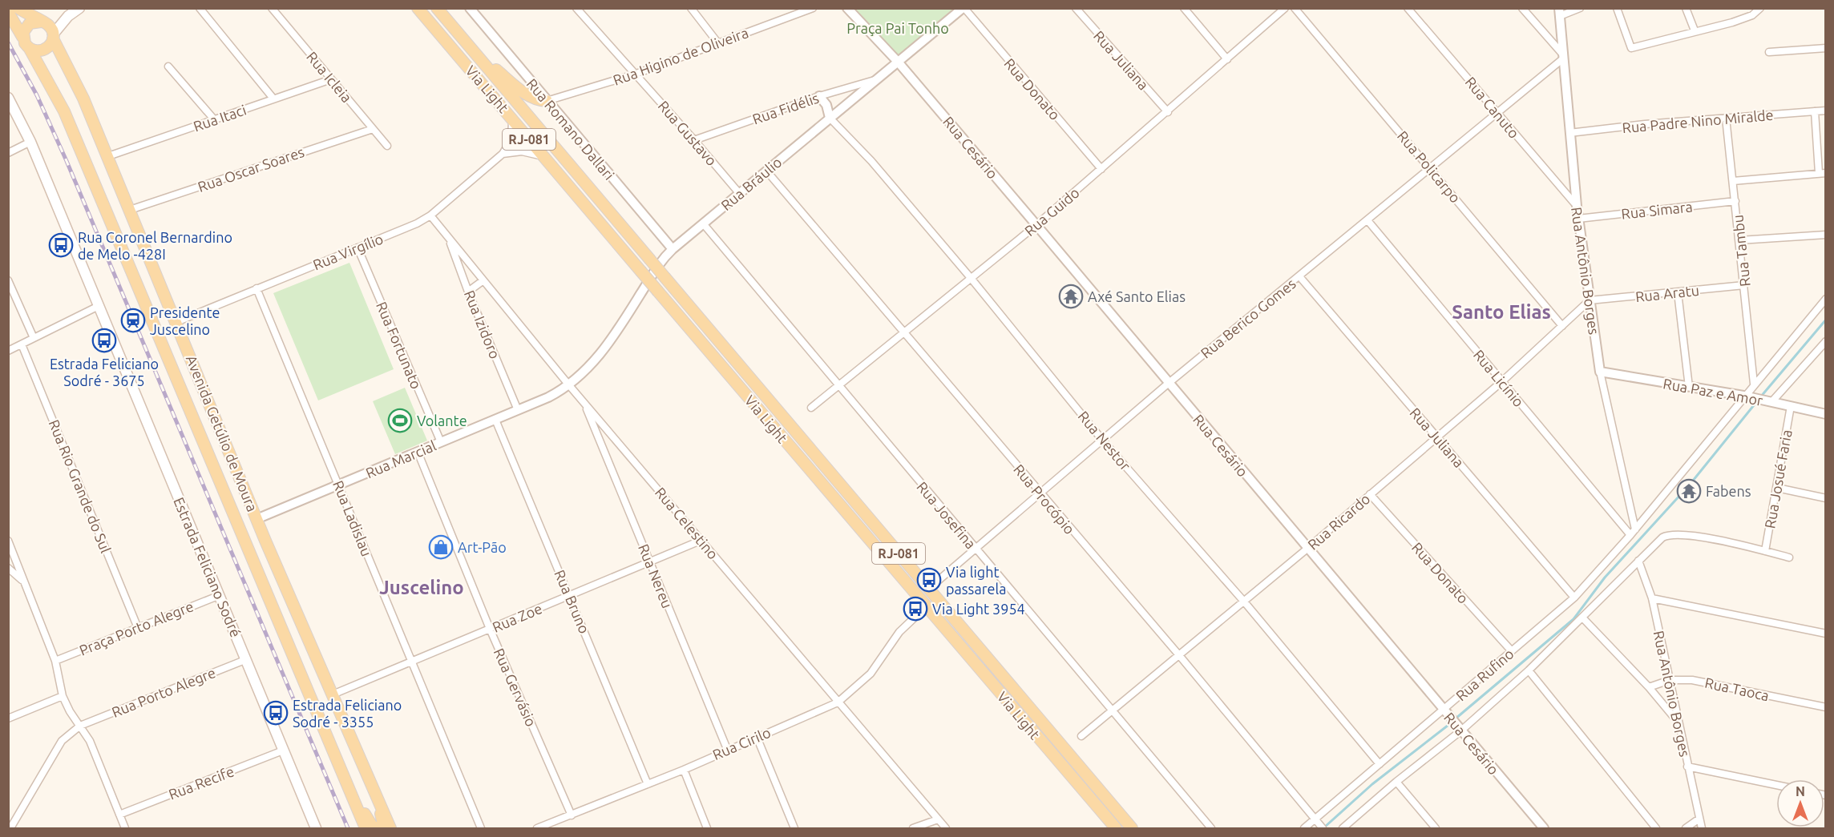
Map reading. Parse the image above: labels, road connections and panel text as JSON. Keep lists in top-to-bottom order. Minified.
{"streets":{"main road":["Via Light","RJ-081","Avenida Getúlio de Moura","Estrada Feliciano Sodré"],"street":["Rua Higino de Oliveira","Rua Juliana","Rua Icleia","Rua Donato","Rua Canuto","Rua Fidélis","Rua Itaci","Rua Padre Nino Miralde","Rua Romano Dallari","Rua Gustavo","Rua Cesário","Rua Policarpo","Rua Oscar Soares","Rua Bráulio","Rua Simara","Rua Guido","Rua Tambu","Rua Virgílio","Rua Antônio Borges","Rua Aratu","Rua Berico Gomes","Rua Izidoro","Rua Fortunato","Rua Licínio","Rua Paz e Amor","Rua Nestor","Rua Marcial","Rua Josué Faria","Rua Rio Grande do Sul","Rua Procópio","Rua Josefina","Rua Ladislau","Rua Ricardo","Rua Celestino","Rua Nereu","Rua Bruno","Rua Zoe","Praça Porto Alegre","Rua Rufino","Rua Gervásio","Rua Taoca","Rua Porto Alegre","Rua Cirilo","Rua Recife"]},"crossings":[["Rua Higino de Oliveira","Rua Romano Dallari"],["Rua Higino de Oliveira","Rua Gustavo"],["Rua Juliana","Rua Guido"],["Rua Juliana","Rua Berico Gomes"],["Rua Juliana","Rua Ricardo"],["Rua Juliana","Rua Rufino"],["Rua Icleia","Rua Itaci"],["Rua Icleia","Rua Oscar Soares"],["Via Light","Rua Virgílio"],["Rua Donato","Rua Bráulio"],["Rua Donato","Rua Guido"],["Rua Donato","Rua Ricardo"],["Rua Donato","Rua Rufino"],["Rua Canuto","Rua Antônio Borges"],["Rua Canuto","Rua Berico Gomes"],["Rua Fidélis","Rua Gustavo"],["Rua Fidélis","Rua Bráulio"],["Rua Itaci","Avenida Getúlio de Moura"],["Rua Padre Nino Miralde","Rua Tambu"],["Rua Padre Nino Miralde","Rua Antônio Borges"],["Rua Romano Dallari","Rua Bráulio"],["Rua Gustavo","Rua Bráulio"],["Rua Cesário","Rua Bráulio"],["Rua Cesário","Rua Guido"],["Rua Cesário","Rua Berico Gomes"],["Rua Cesário","Rua Ricardo"],["Rua Cesário","Rua Rufino"],["Rua Policarpo","Rua Berico Gomes"],["Rua Policarpo","Rua Ricardo"],["Rua Oscar Soares","Avenida Getúlio de Moura"],["Rua Bráulio","Rua Nestor"],["Rua Bráulio","Rua Marcial"],["Rua Bráulio","Rua Procópio"],["Rua Bráulio","Rua Josefina"],["Rua Bráulio","Rua Celestino"],["Rua Simara","Rua Tambu"],["Rua Simara","Rua Antônio Borges"],["Rua Guido","Rua Nestor"],["Rua Guido","Rua Procópio"],["Rua Guido","Rua Josefina"],["Rua Tambu","Rua Aratu"],["Rua Tambu","Rua Rufino"],["Rua Virgílio","Rua Fortunato"],["Rua Virgílio","Avenida Getúlio de Moura"],["Rua Virgílio","Rua Ladislau"],["Rua Virgílio","Rua Celestino"],["Rua Antônio Borges","Rua Aratu"],["Rua Antônio Borges","Rua Berico Gomes"],["Rua Antônio Borges","Rua Licínio"],["Rua Antônio Borges","Rua Paz e Amor"],["Rua Antônio Borges","Rua Ricardo"],["Rua Antônio Borges","Rua Rufino"],["Rua Antônio Borges","Rua Taoca"],["Rua Aratu","Rua Ricardo"],["Rua Berico Gomes","Rua Licínio"],["Rua Berico Gomes","Rua Nestor"],["Rua Berico Gomes","Rua Procópio"],["Rua Berico Gomes","Rua Josefina"],["Rua Izidoro","Rua Marcial"],["Rua Izidoro","Rua Celestino"],["Rua Fortunato","Rua Marcial"],["Rua Licínio","Rua Ricardo"],["Rua Licínio","Rua Rufino"],["Rua Paz e Amor","Rua Josué Faria"],["Rua Paz e Amor","Rua Rufino"],["Avenida Getúlio de Moura","Rua Marcial"],["Avenida Getúlio de Moura","Rua Zoe"],["Rua Nestor","Rua Ricardo"],["Rua Nestor","Rua Rufino"],["Rua Marcial","Rua Ladislau"],["Rua Marcial","Rua Celestino"],["Rua Marcial","Rua Bruno"],["Rua Marcial","Rua Gervásio"],["Rua Josué Faria","Rua Rufino"],["Rua Rio Grande do Sul","Praça Porto Alegre"],["Rua Procópio","Rua Ricardo"],["Rua Procópio","Rua Rufino"],["Rua Josefina","Rua Ricardo"],["Rua Ladislau","Rua Zoe"],["Rua Celestino","Rua Nereu"],["Rua Celestino","Rua Zoe"],["Rua Celestino","Rua Cirilo"],["Estrada Feliciano Sodré","Praça Porto Alegre"],["Estrada Feliciano Sodré","Rua Porto Alegre"],["Estrada Feliciano Sodré","Rua Recife"],["Rua Nereu","Rua Zoe"],["Rua Nereu","Rua Cirilo"],["Rua Bruno","Rua Zoe"],["Rua Bruno","Rua Cirilo"],["Rua Zoe","Rua Gervásio"],["Rua Gervásio","Rua Cirilo"]],"districts":["Santo Elias","Juscelino"],"parks":["Praça Pai Tonho"],"places":{"bus stop":["Rua Coronel Bernardino de Melo -428I","Estrada Feliciano Sodré - 3675","Via light passarela","Via Light 3954","Estrada Feliciano Sodré - 3355"],"temple":["Axé Santo Elias","Fabens"],"station":["Presidente Juscelino"],"sports":["Volante"],"shop":["Art-Pão"]},"north":"top"}
